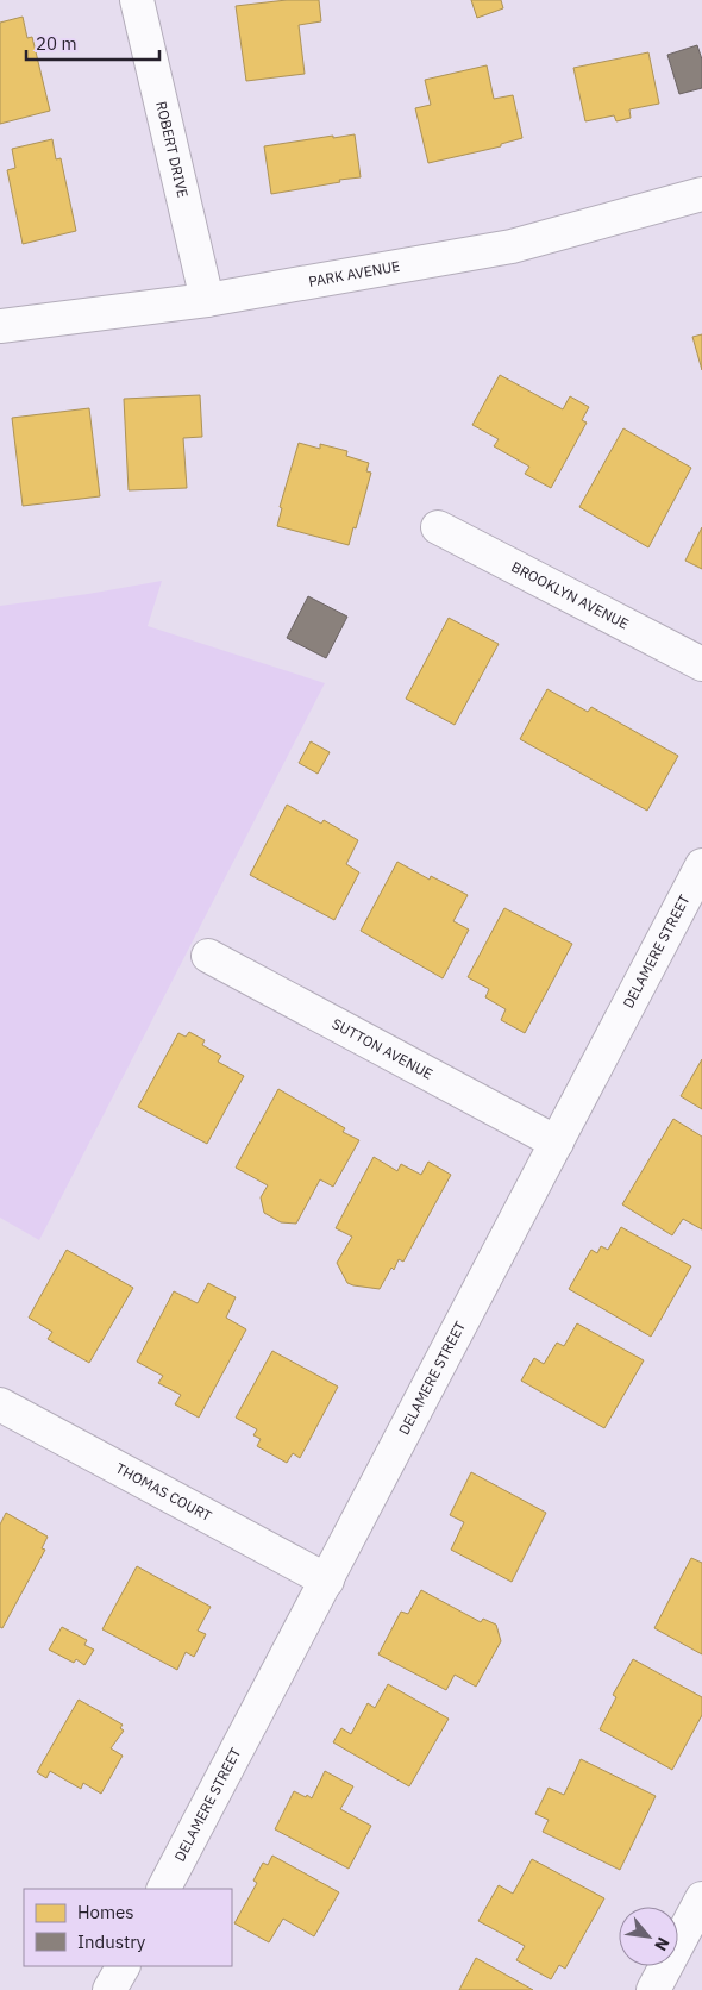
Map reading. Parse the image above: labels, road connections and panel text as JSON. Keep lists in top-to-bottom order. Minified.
{"streets":{"street":["ROBERT DRIVE","PARK AVENUE","BROOKLYN AVENUE","DELAMERE STREET","SUTTON AVENUE","THOMAS COURT"]},"crossings":[["ROBERT DRIVE","PARK AVENUE"],["DELAMERE STREET","SUTTON AVENUE"],["DELAMERE STREET","THOMAS COURT"]],"legend":["Homes","Industry"],"scale_bar":"20 m","north":"bottom right"}
